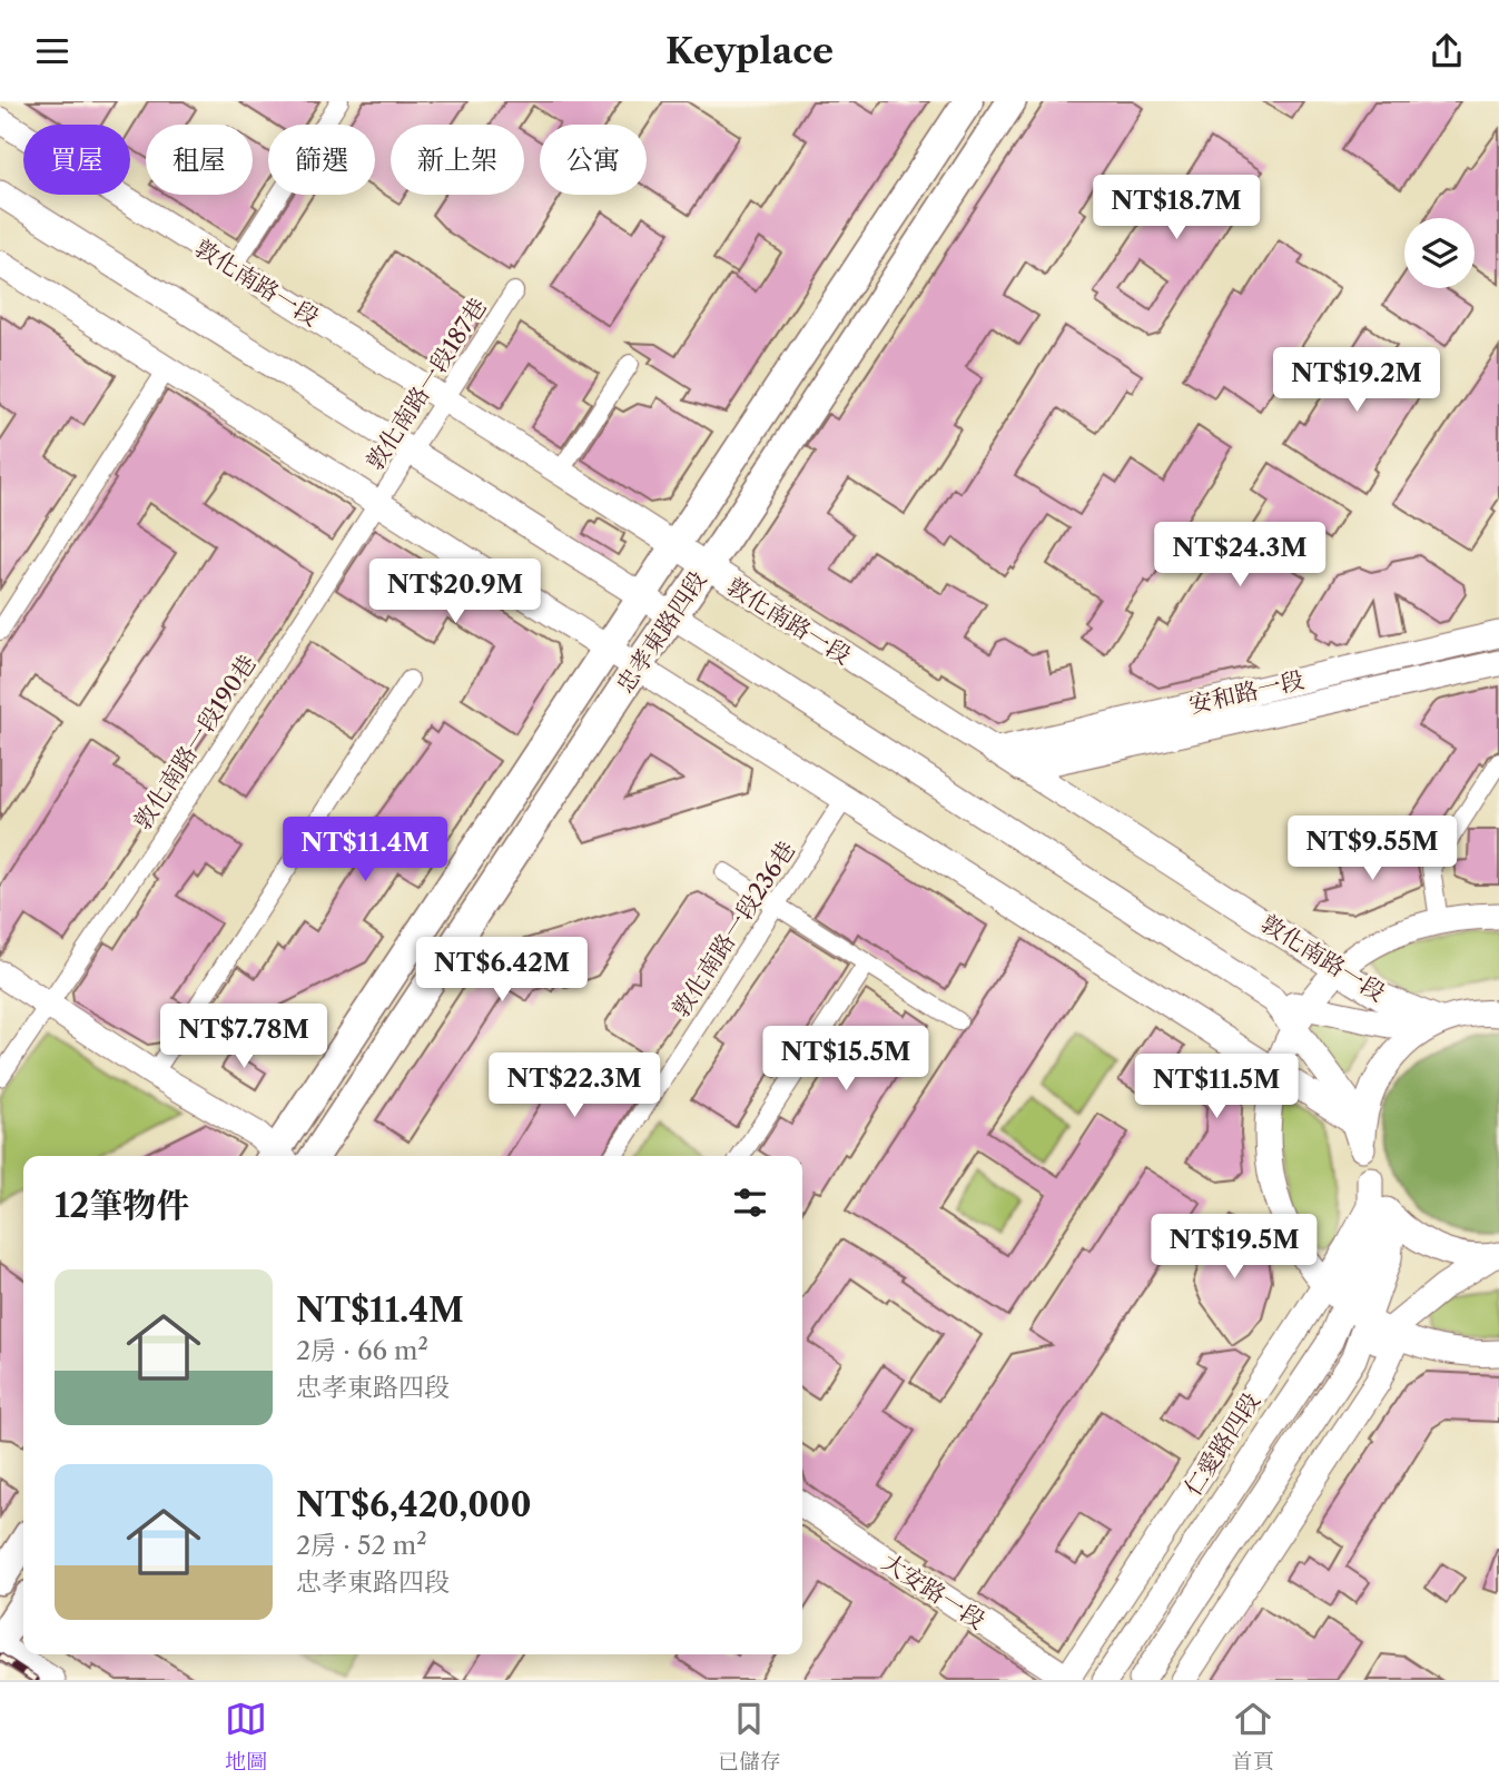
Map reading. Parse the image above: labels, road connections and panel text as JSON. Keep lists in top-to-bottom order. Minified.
{"streets":{"main road":["敦化南路一段","忠孝東路四段","安和路一段","仁愛路四段","大安路一段"],"street":["敦化南路一段187巷","敦化南路一段190巷","敦化南路一段236巷"]},"crossings":[["敦化南路一段","敦化南路一段187巷"],["敦化南路一段","忠孝東路四段"],["敦化南路一段","安和路一段"],["敦化南路一段187巷","敦化南路一段190巷"],["仁愛路四段","大安路一段"]],"page":{"header":"Keyplace","chip":["買屋","租屋","篩選","新上架","公寓"],"price":["NT$18.7M","NT$19.2M","NT$24.3M","NT$20.9M","NT$9.55M","NT$11.4M","NT$6.42M","NT$7.78M","NT$15.5M","NT$22.3M","NT$11.5M","NT$19.5M"],"heading":"12筆物件","list":[{"name":"NT$11.4M","note":"2房 · 66 m² · 忠孝東路四段"},{"name":"NT$6,420,000","note":"2房 · 52 m² · 忠孝東路四段"}],"tabs":["地圖","已儲存","首頁"]}}
